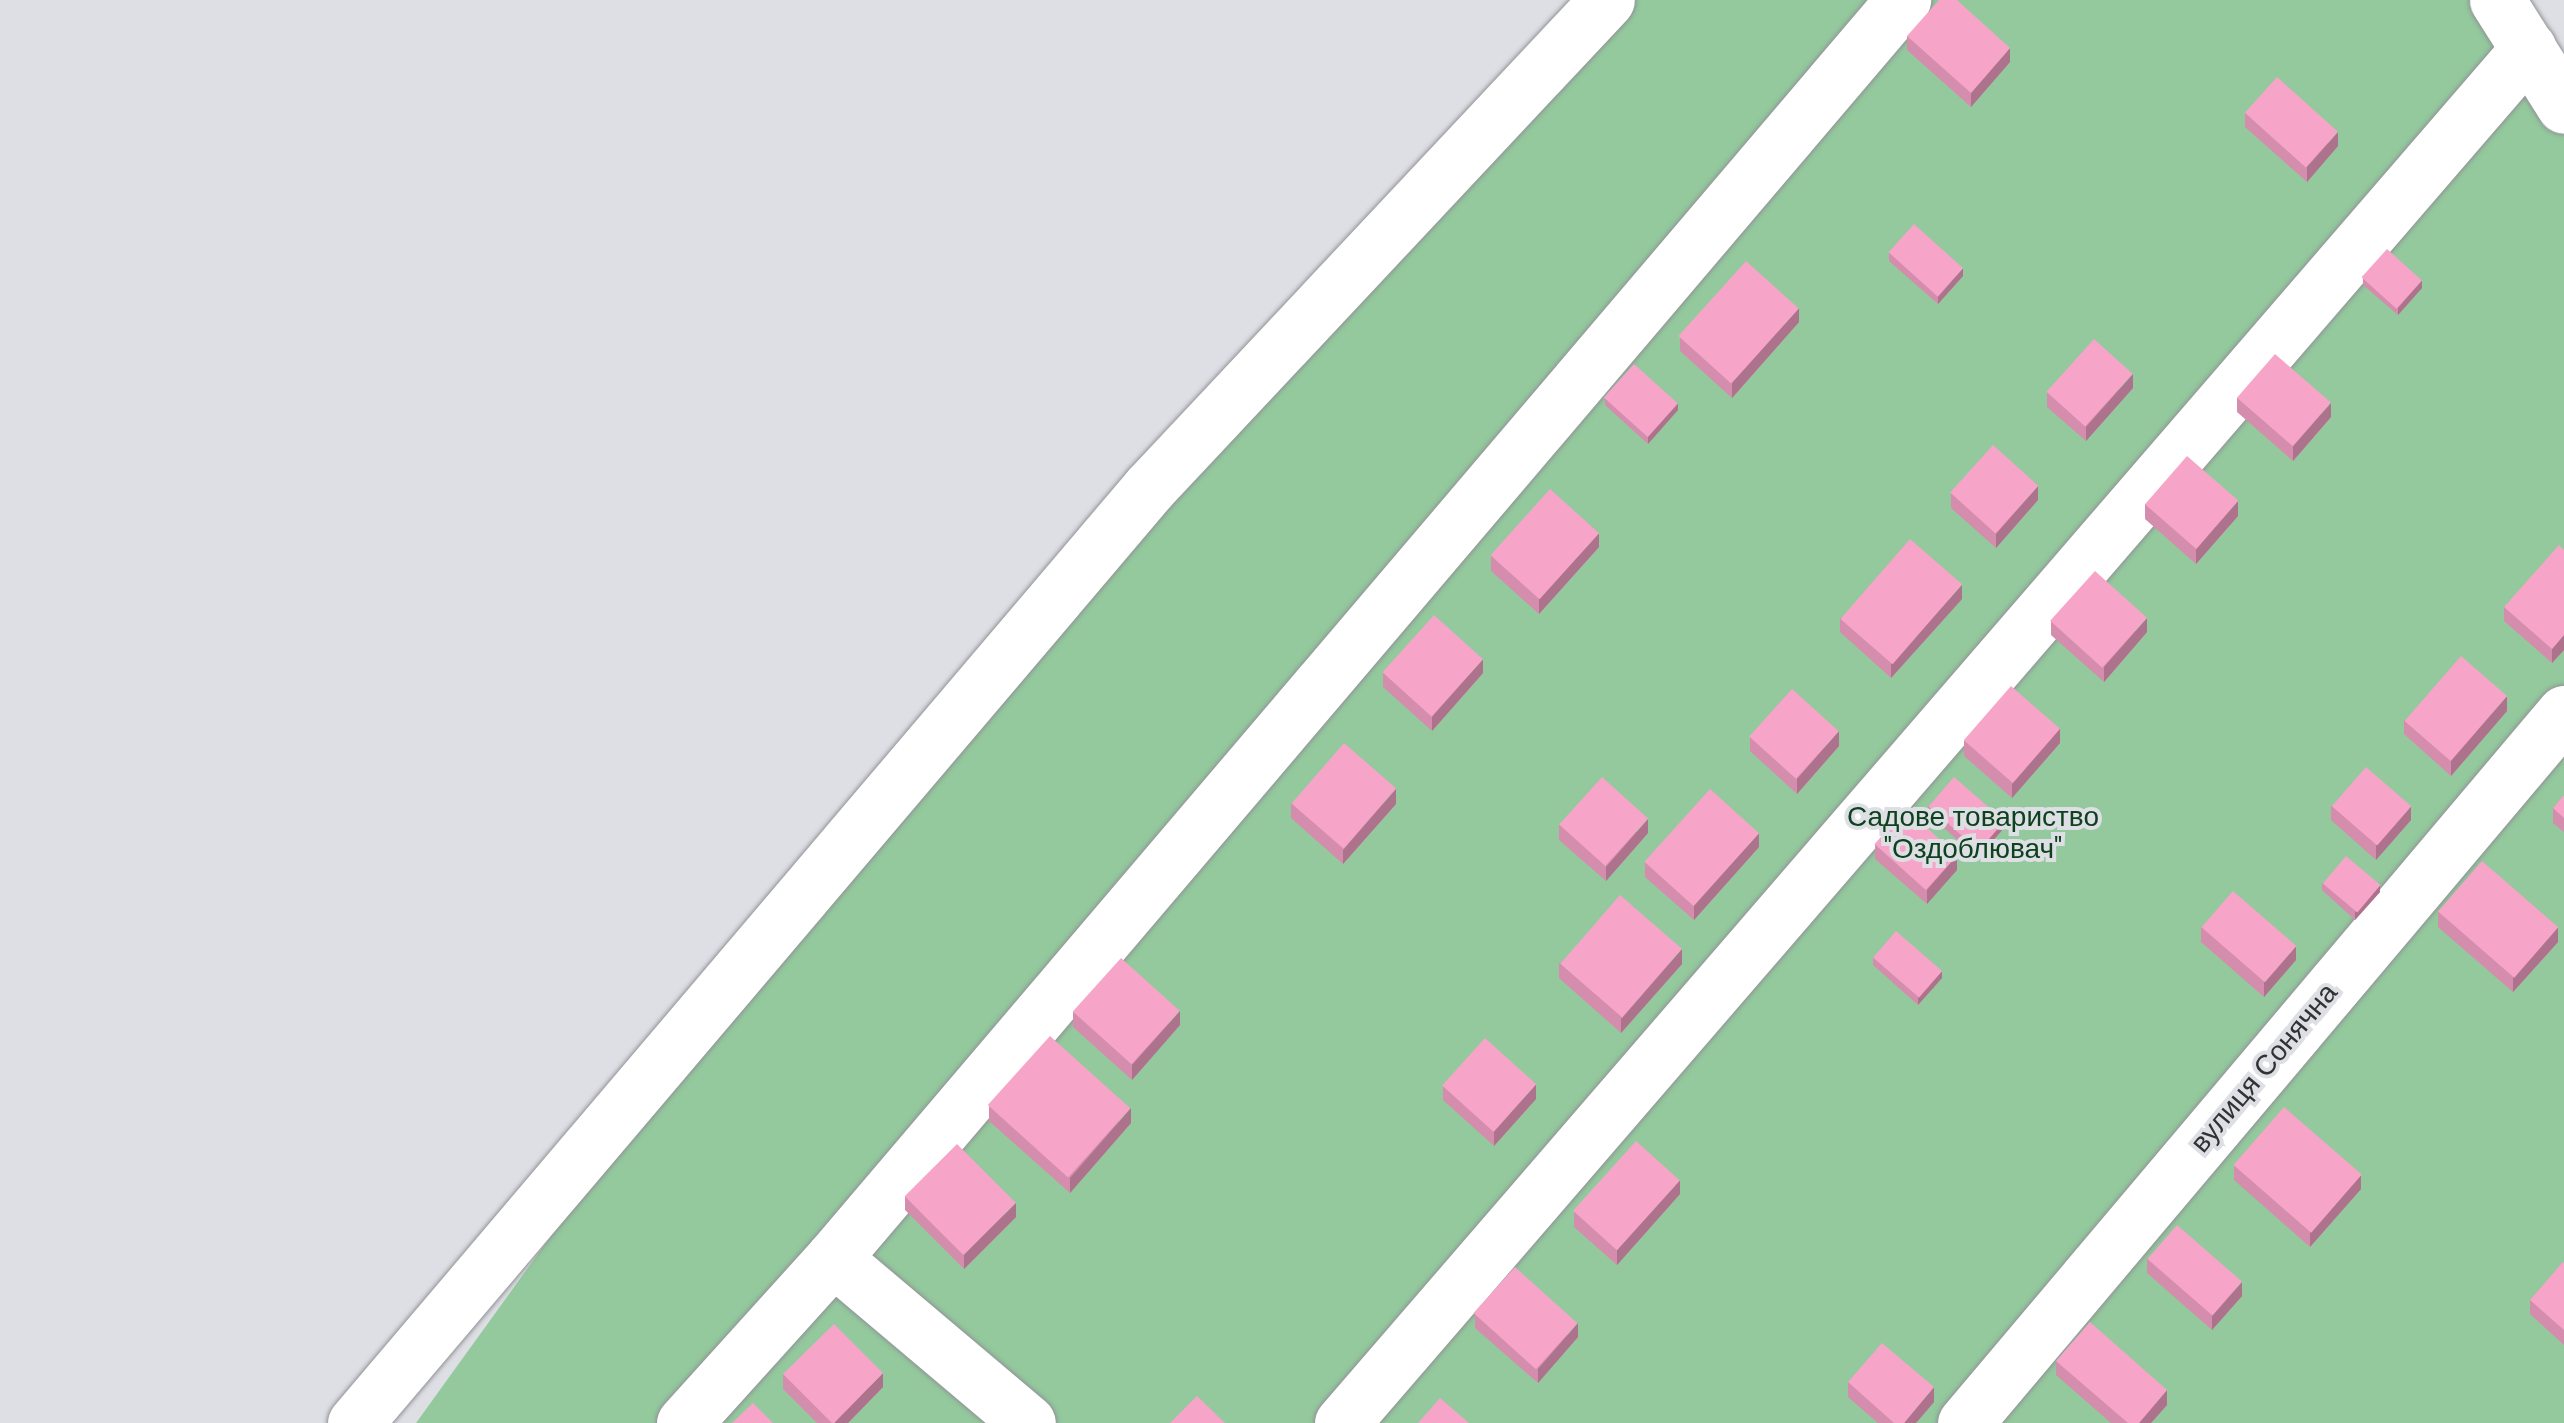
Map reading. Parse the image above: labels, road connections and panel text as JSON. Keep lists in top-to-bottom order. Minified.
{"streets":{"street":["вулиця Сонячна"]},"parks":["Садове товариство \"Оздоблювач\""]}
